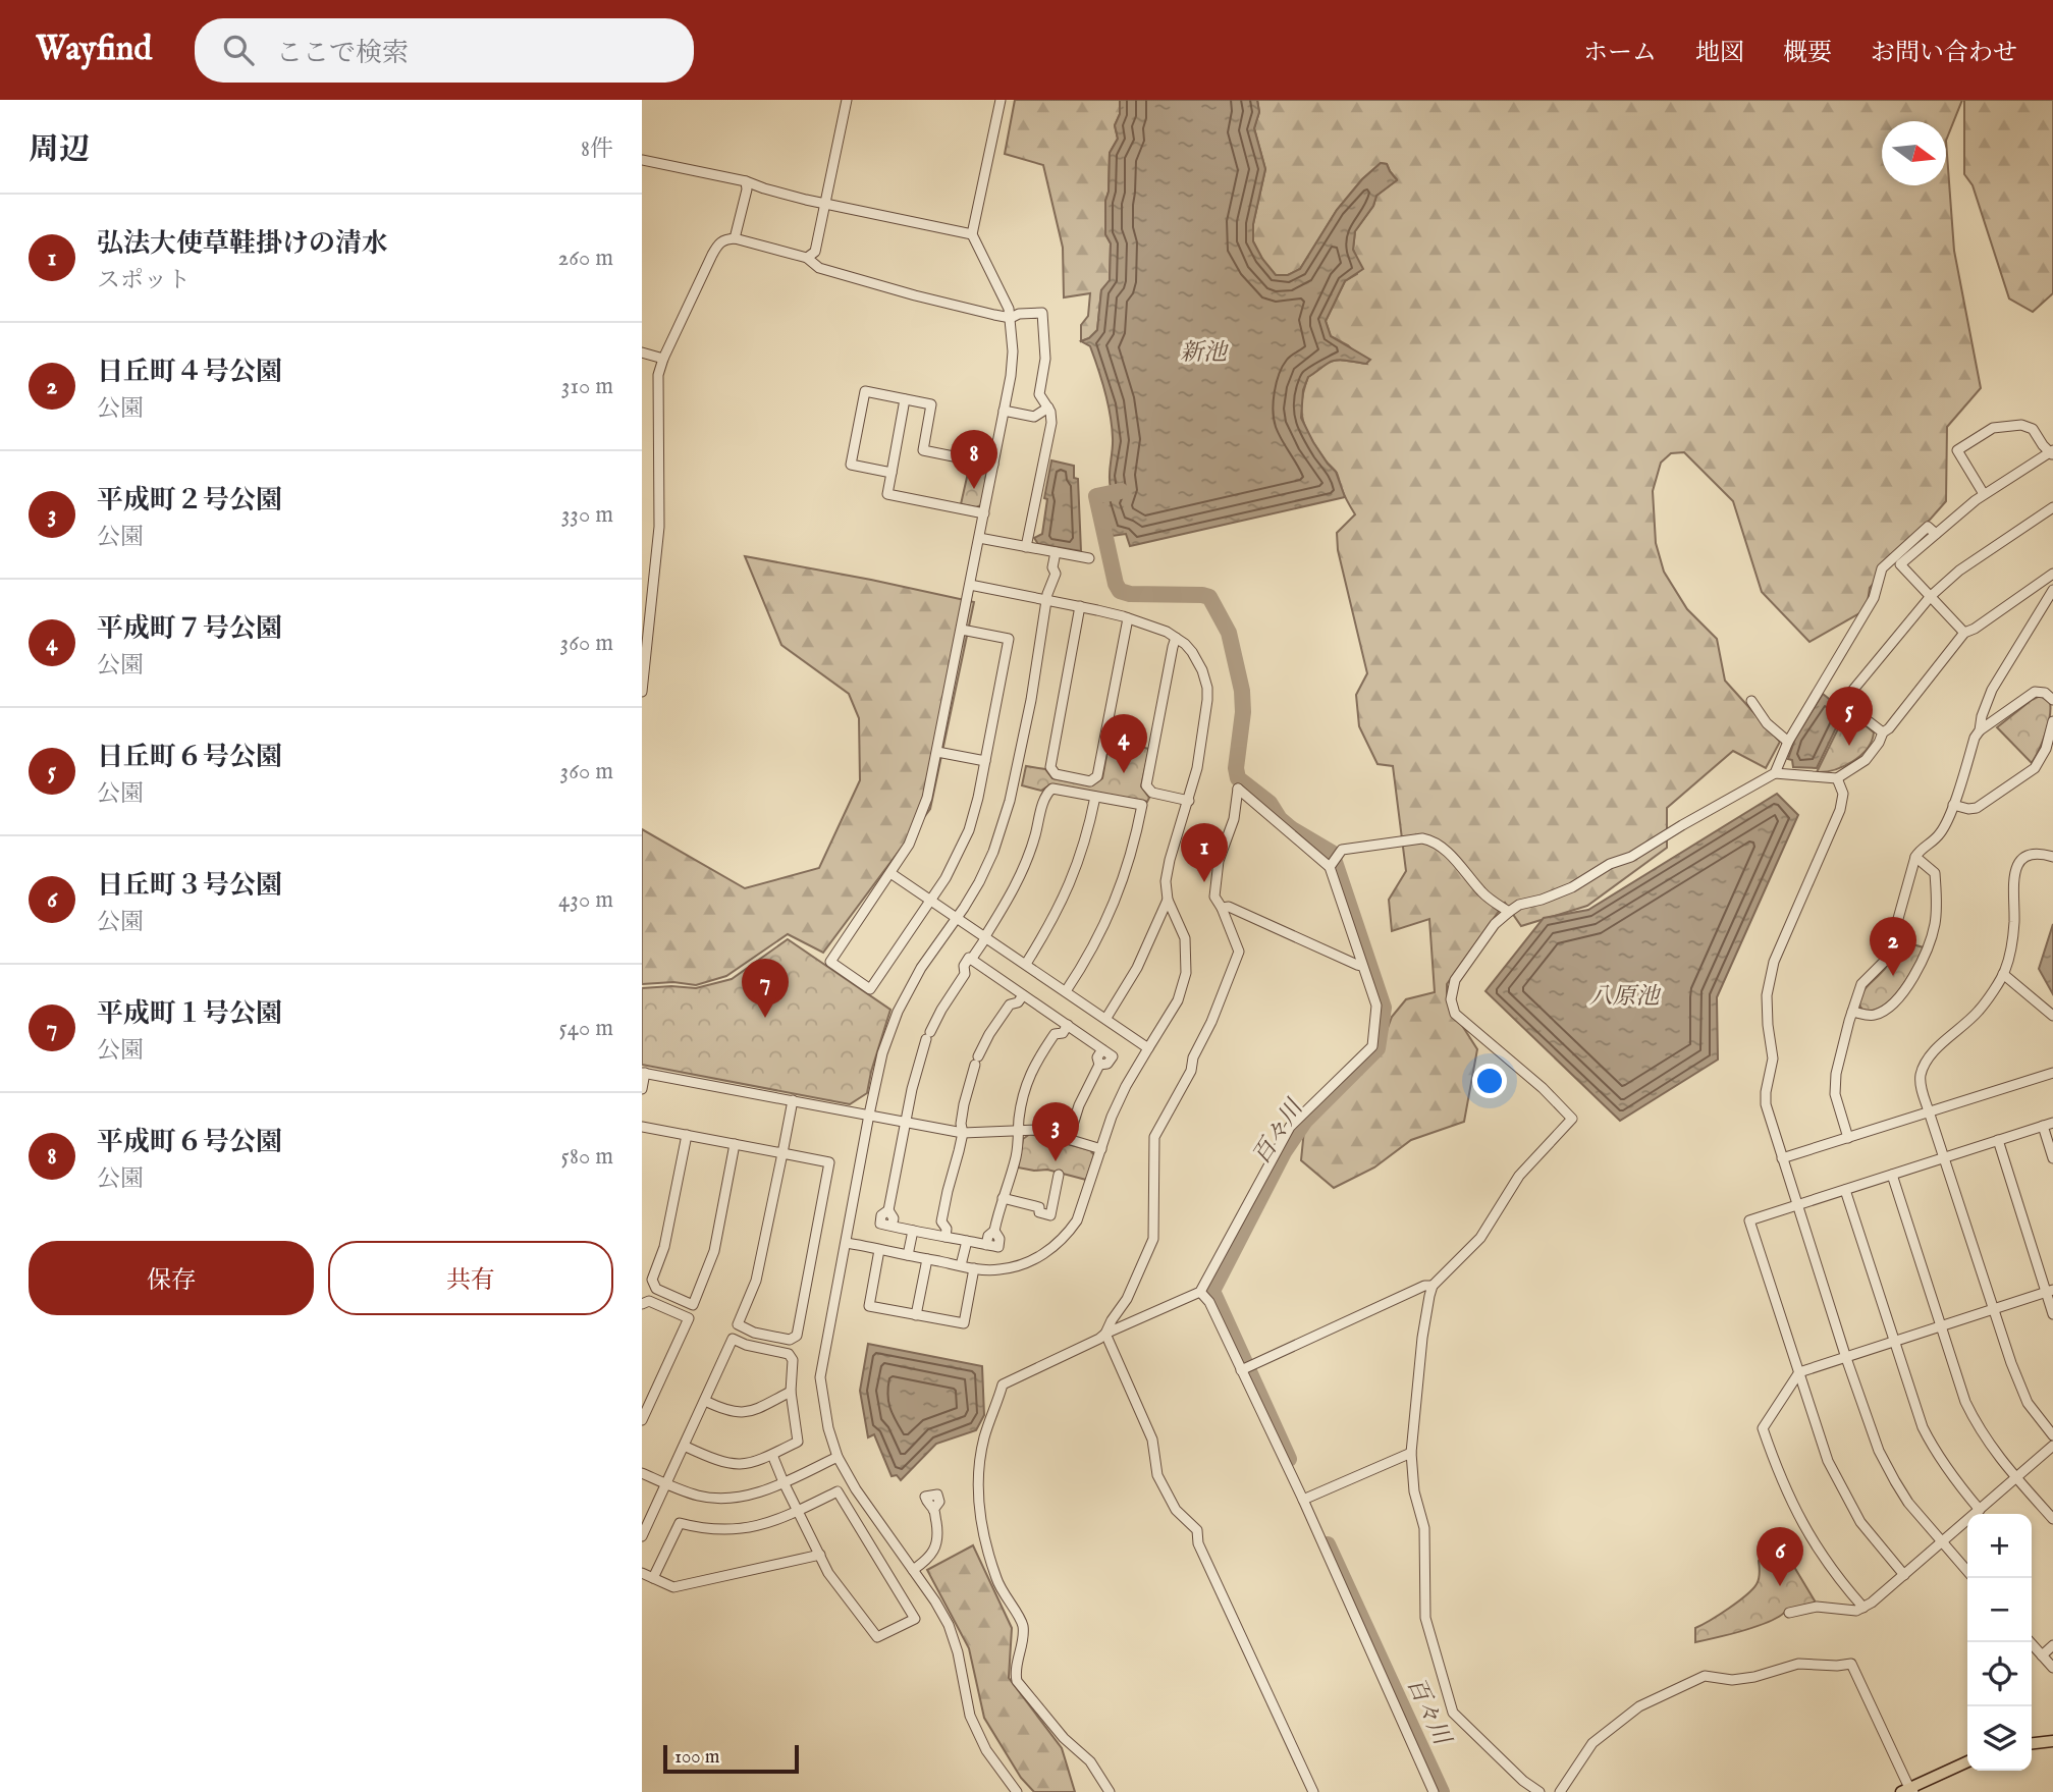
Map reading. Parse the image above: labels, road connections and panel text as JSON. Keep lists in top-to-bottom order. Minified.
{"water":["新池","八原池","百々川"],"scale_bar":"100 m","north":"right","page":{"header":"Wayfind","search":"ここで検索","nav":["ホーム","地図","概要","お問い合わせ"],"heading":["周辺","8件"],"list":[{"mark":"1","name":"弘法大使草鞋掛けの清水","note":"スポット","value":"260 m"},{"mark":"2","name":"日丘町４号公園","note":"公園","value":"310 m"},{"mark":"3","name":"平成町２号公園","note":"公園","value":"330 m"},{"mark":"4","name":"平成町７号公園","note":"公園","value":"360 m"},{"mark":"5","name":"日丘町６号公園","note":"公園","value":"360 m"},{"mark":"6","name":"日丘町３号公園","note":"公園","value":"430 m"},{"mark":"7","name":"平成町１号公園","note":"公園","value":"540 m"},{"mark":"8","name":"平成町６号公園","note":"公園","value":"580 m"}],"pins":["8","5","4","1","2","7","3","6"],"buttons":["保存","共有"],"map_buttons":["+","−"],"scale":"100 m"}}
